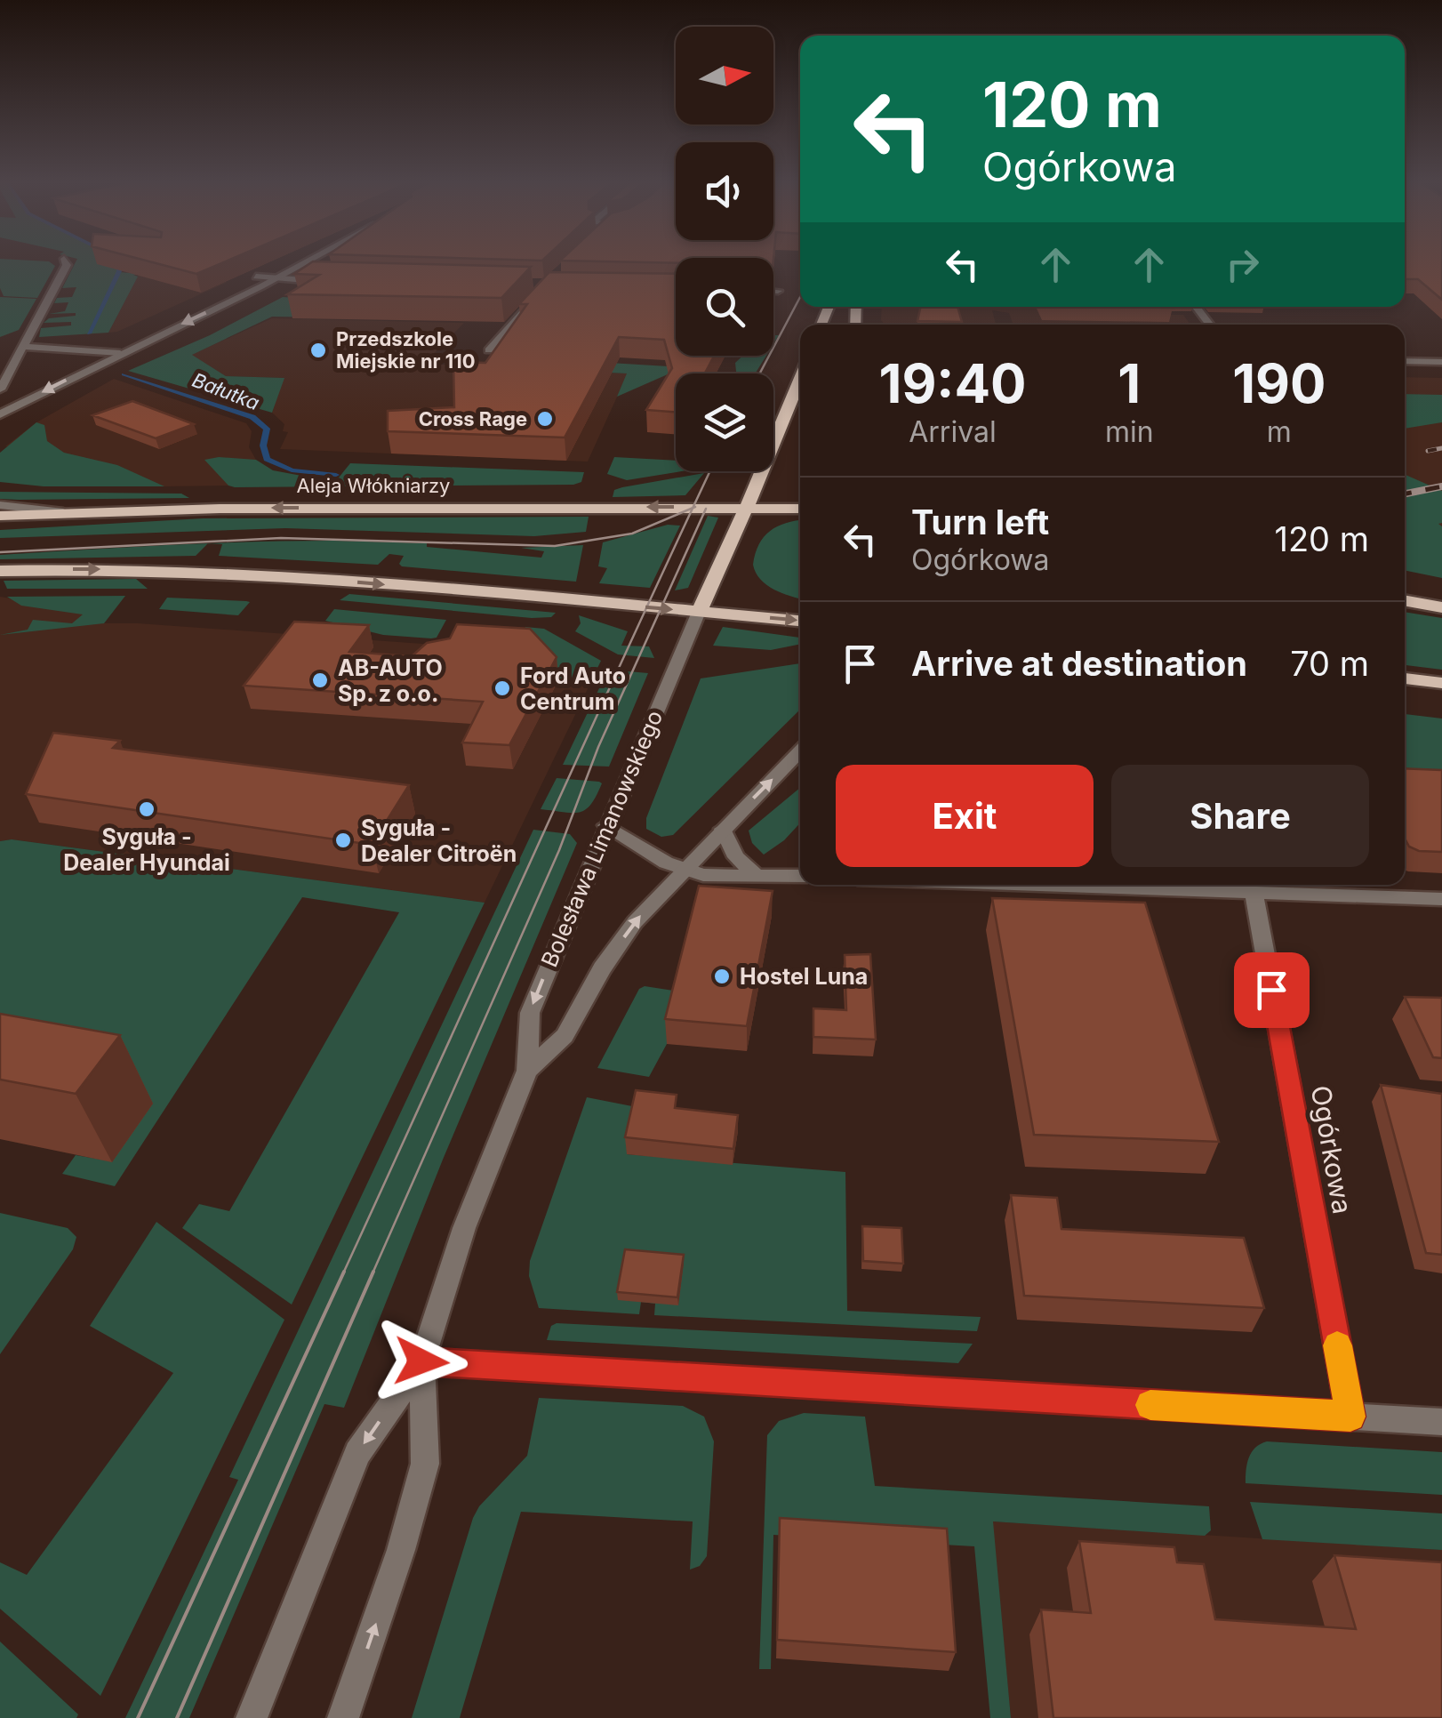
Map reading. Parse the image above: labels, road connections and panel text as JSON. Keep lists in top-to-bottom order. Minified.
{"streets":{"main road":["Aleja Włókniarzy"],"street":["Bolesława Limanowskiego","Ogórkowa"]},"water":["Bałutka"],"places":["Przedszkole Miejskie nr 110","Cross Rage","AB-AUTO Sp. z o.o.","Ford Auto Centrum","Syguła - Dealer Hyundai","Syguła - Dealer Citroën","Hostel Luna"],"north":"right","page":{"turn":["120 m","Ogórkowa"],"eta":["19:40","Arrival","1","min","190","m"],"list":[{"name":"Turn left","note":"Ogórkowa","value":"120 m"},{"name":"Arrive at destination","value":"70 m"}],"buttons":["Exit","Share"]}}
